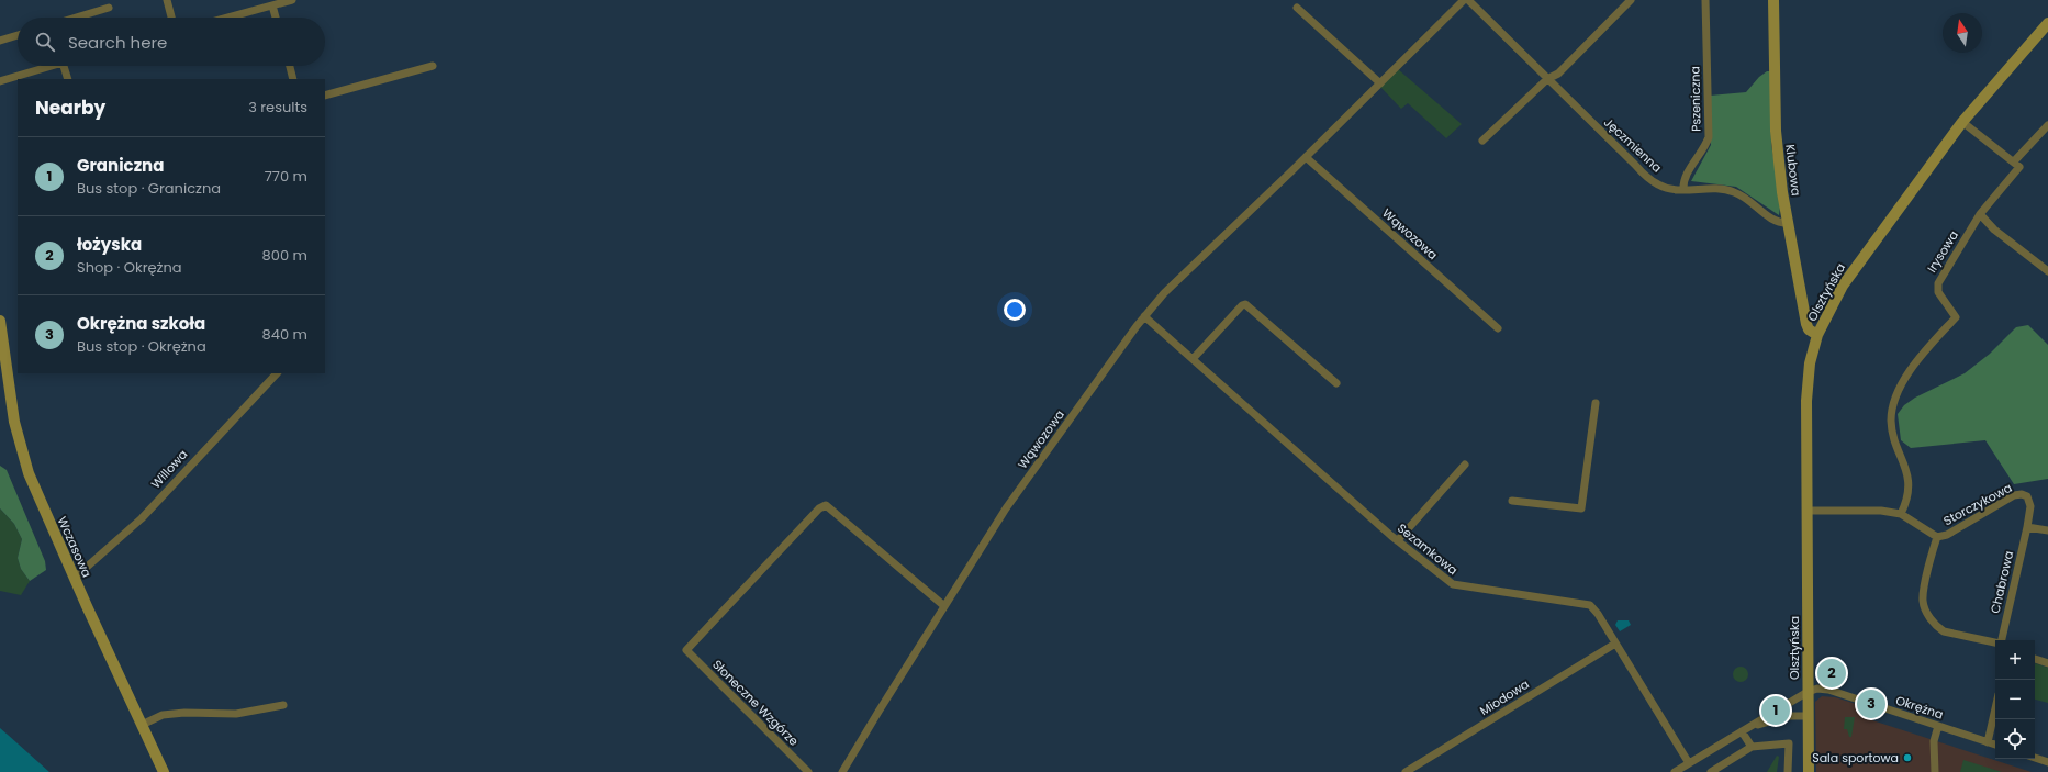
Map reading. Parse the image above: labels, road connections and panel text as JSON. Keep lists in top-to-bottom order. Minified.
{"streets":{"street":["Pszeniczna","Jęczmienna","Klubowa","Wąwozowa","Irysowa","Olsztyńska","Willowa","Storczykowa","Wczasowa","Sezamkowa","Chabrowa","Miodowa","Słoneczne Wzgórze","Okrężna"]},"crossings":[["Pszeniczna","Jęczmienna"],["Jęczmienna","Klubowa"],["Klubowa","Olsztyńska"],["Wąwozowa","Sezamkowa"],["Wąwozowa","Słoneczne Wzgórze"],["Olsztyńska","Okrężna"],["Willowa","Wczasowa"],["Storczykowa","Chabrowa"],["Sezamkowa","Miodowa"]],"places":["Sala sportowa"],"north":"top","page":{"search":"Search here","heading":["Nearby","3 results"],"list":[{"mark":"1","name":"Graniczna","note":"Bus stop · Graniczna","value":"770 m"},{"mark":"2","name":"łożyska","note":"Shop · Okrężna","value":"800 m"},{"mark":"3","name":"Okrężna szkoła","note":"Bus stop · Okrężna","value":"840 m"}],"map_buttons":["+","−"],"pins":["2","3","1"]}}
